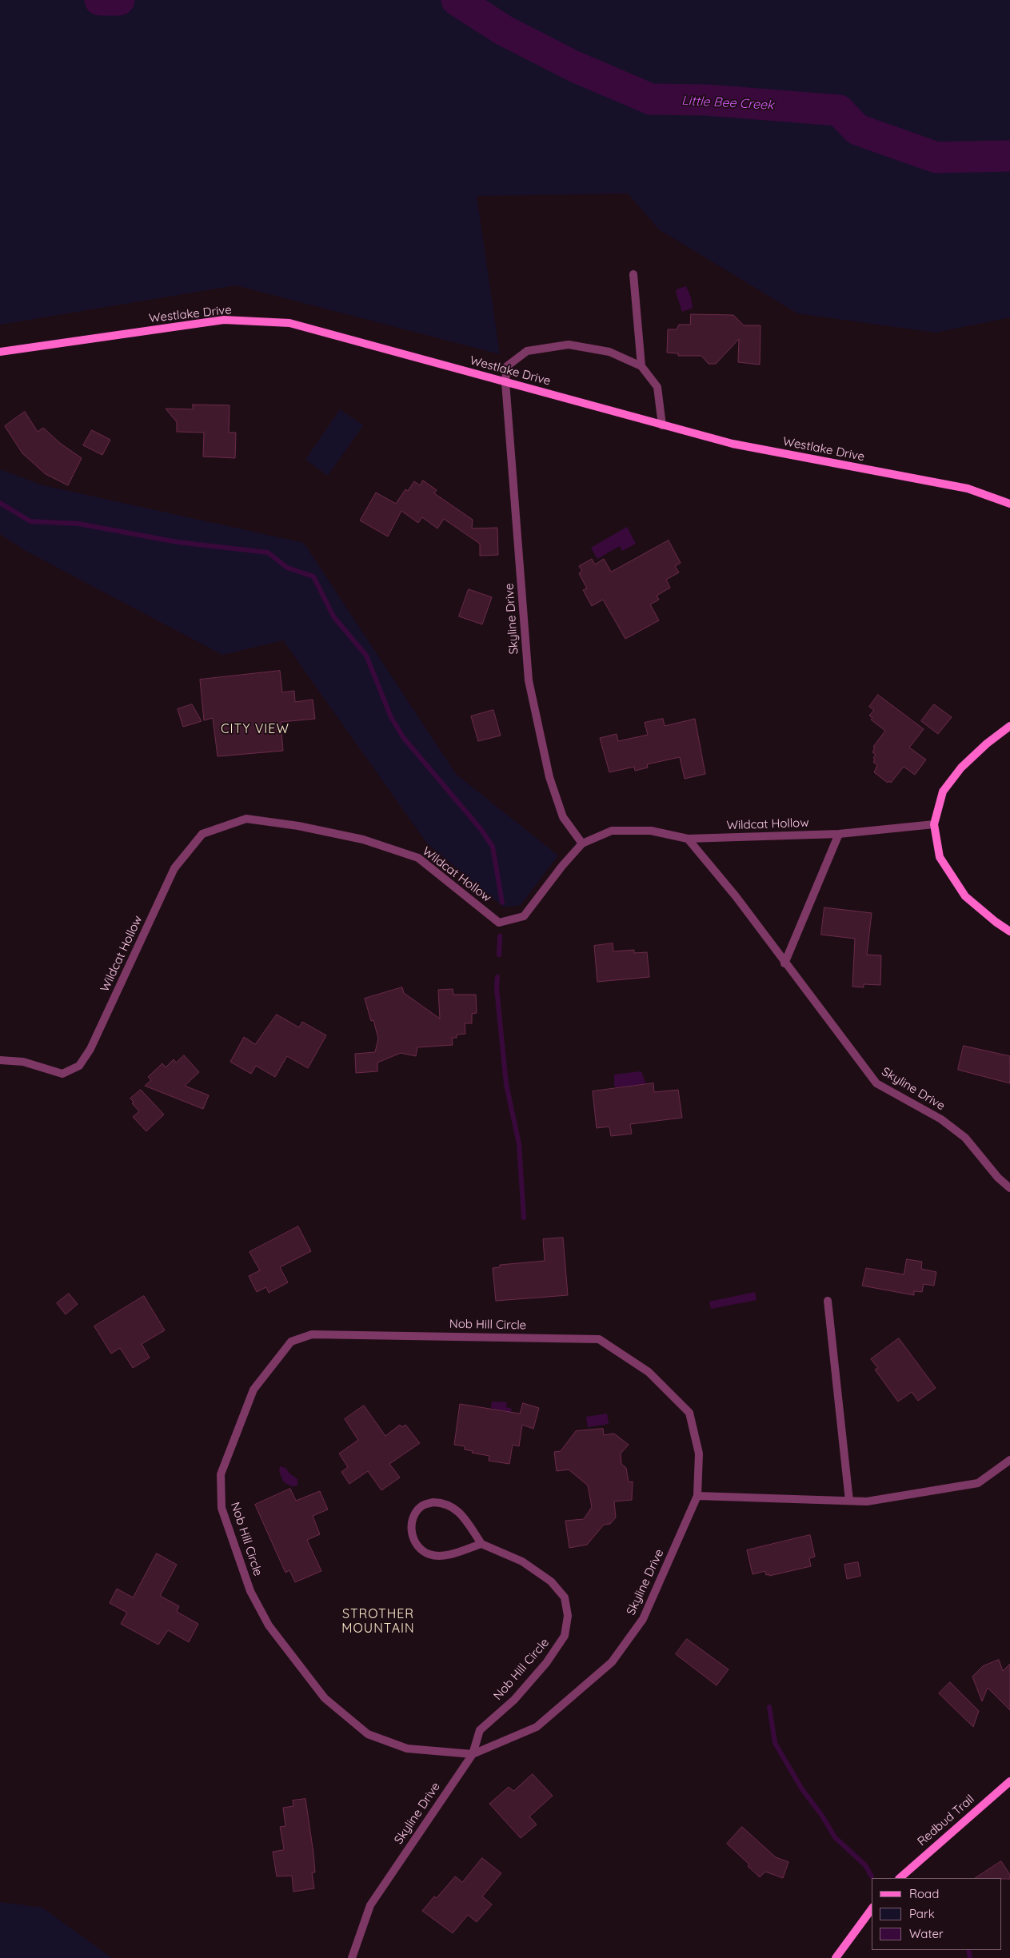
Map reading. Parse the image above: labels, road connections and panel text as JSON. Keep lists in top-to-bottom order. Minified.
{"streets":{"street":["Westlake Drive","Skyline Drive","Wildcat Hollow","Nob Hill Circle","Redbud Trail"]},"crossings":[["Westlake Drive","Skyline Drive"],["Skyline Drive","Wildcat Hollow"],["Skyline Drive","Nob Hill Circle"]],"districts":["CITY VIEW","STROTHER MOUNTAIN"],"water":["Little Bee Creek"],"legend":["Road","Park","Water"]}
